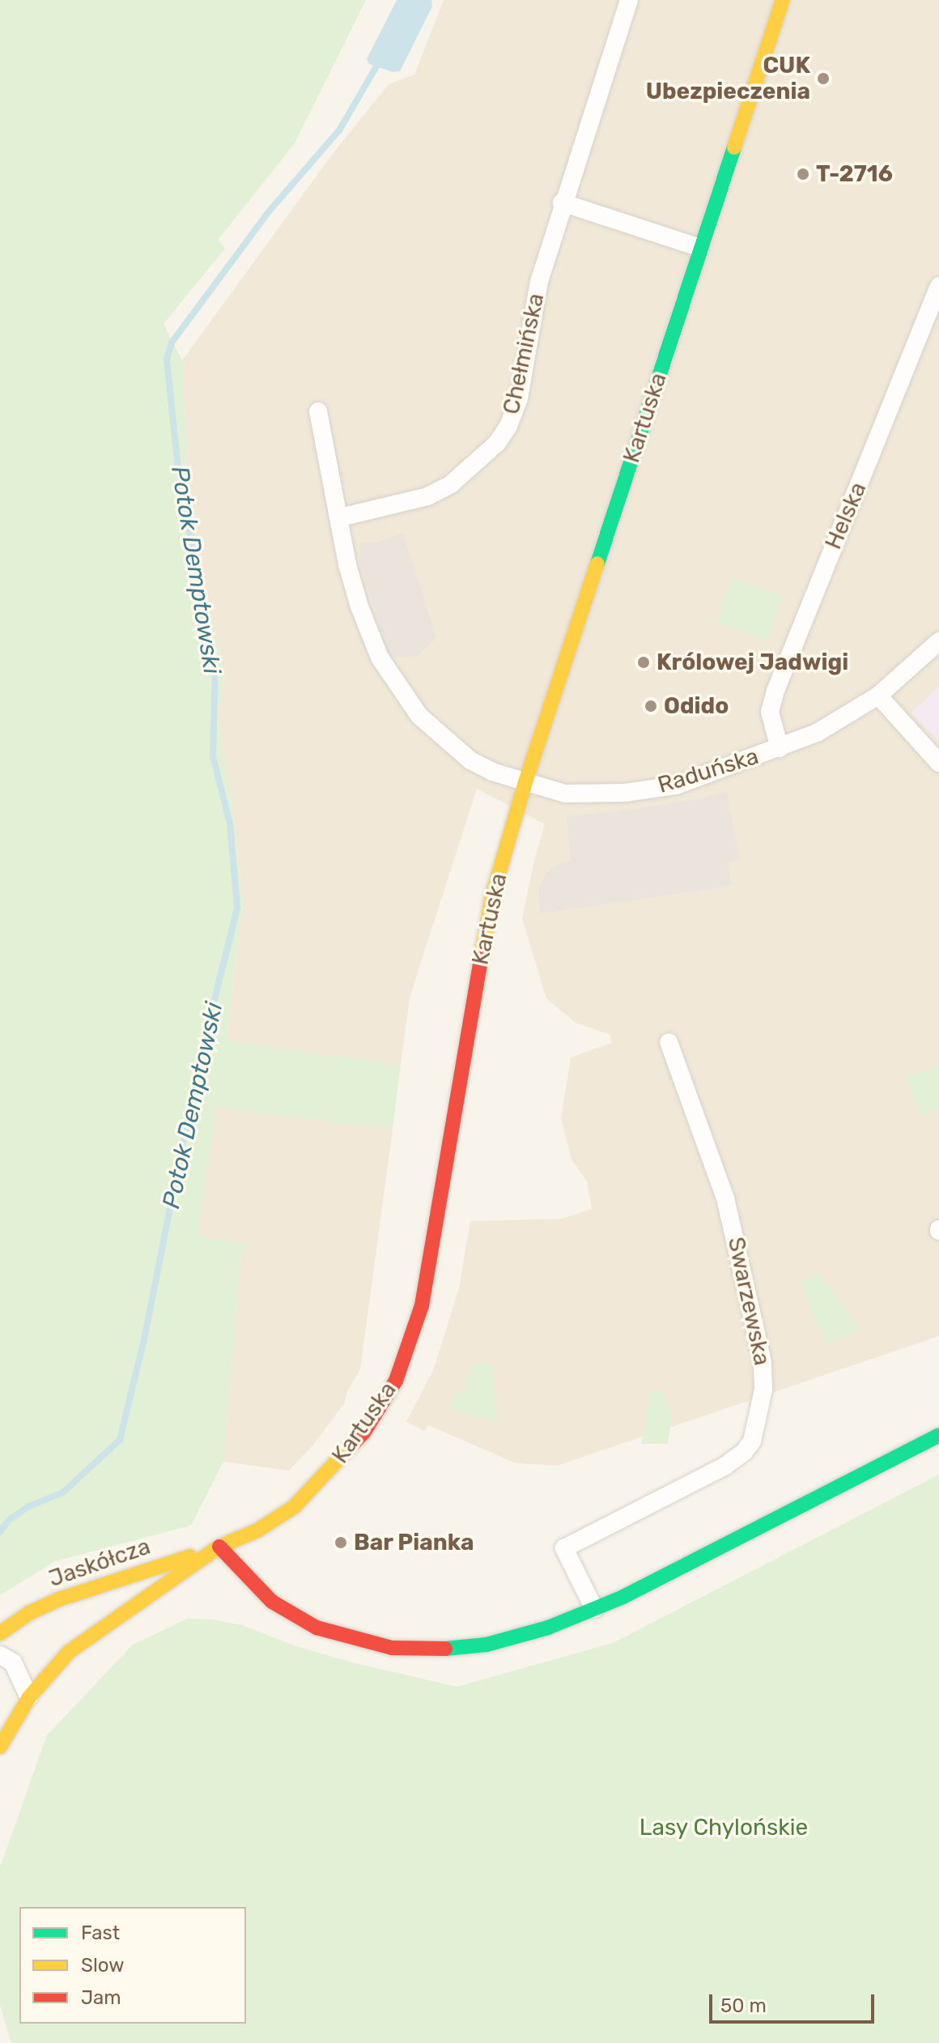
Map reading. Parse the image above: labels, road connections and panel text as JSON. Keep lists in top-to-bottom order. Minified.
{"streets":{"street":["Chełmińska","Kartuska","Helska","Raduńska","Swarzewska","Jaskółcza"]},"crossings":[["Kartuska","Raduńska"],["Kartuska","Jaskółcza"],["Helska","Raduńska"]],"water":["Potok Demptowski"],"parks":["Lasy Chylońskie"],"places":["CUK Ubezpieczenia","T-2716","Królowej Jadwigi","Odido","Bar Pianka"],"legend":["Fast","Slow","Jam"],"scale_bar":"50 m"}
